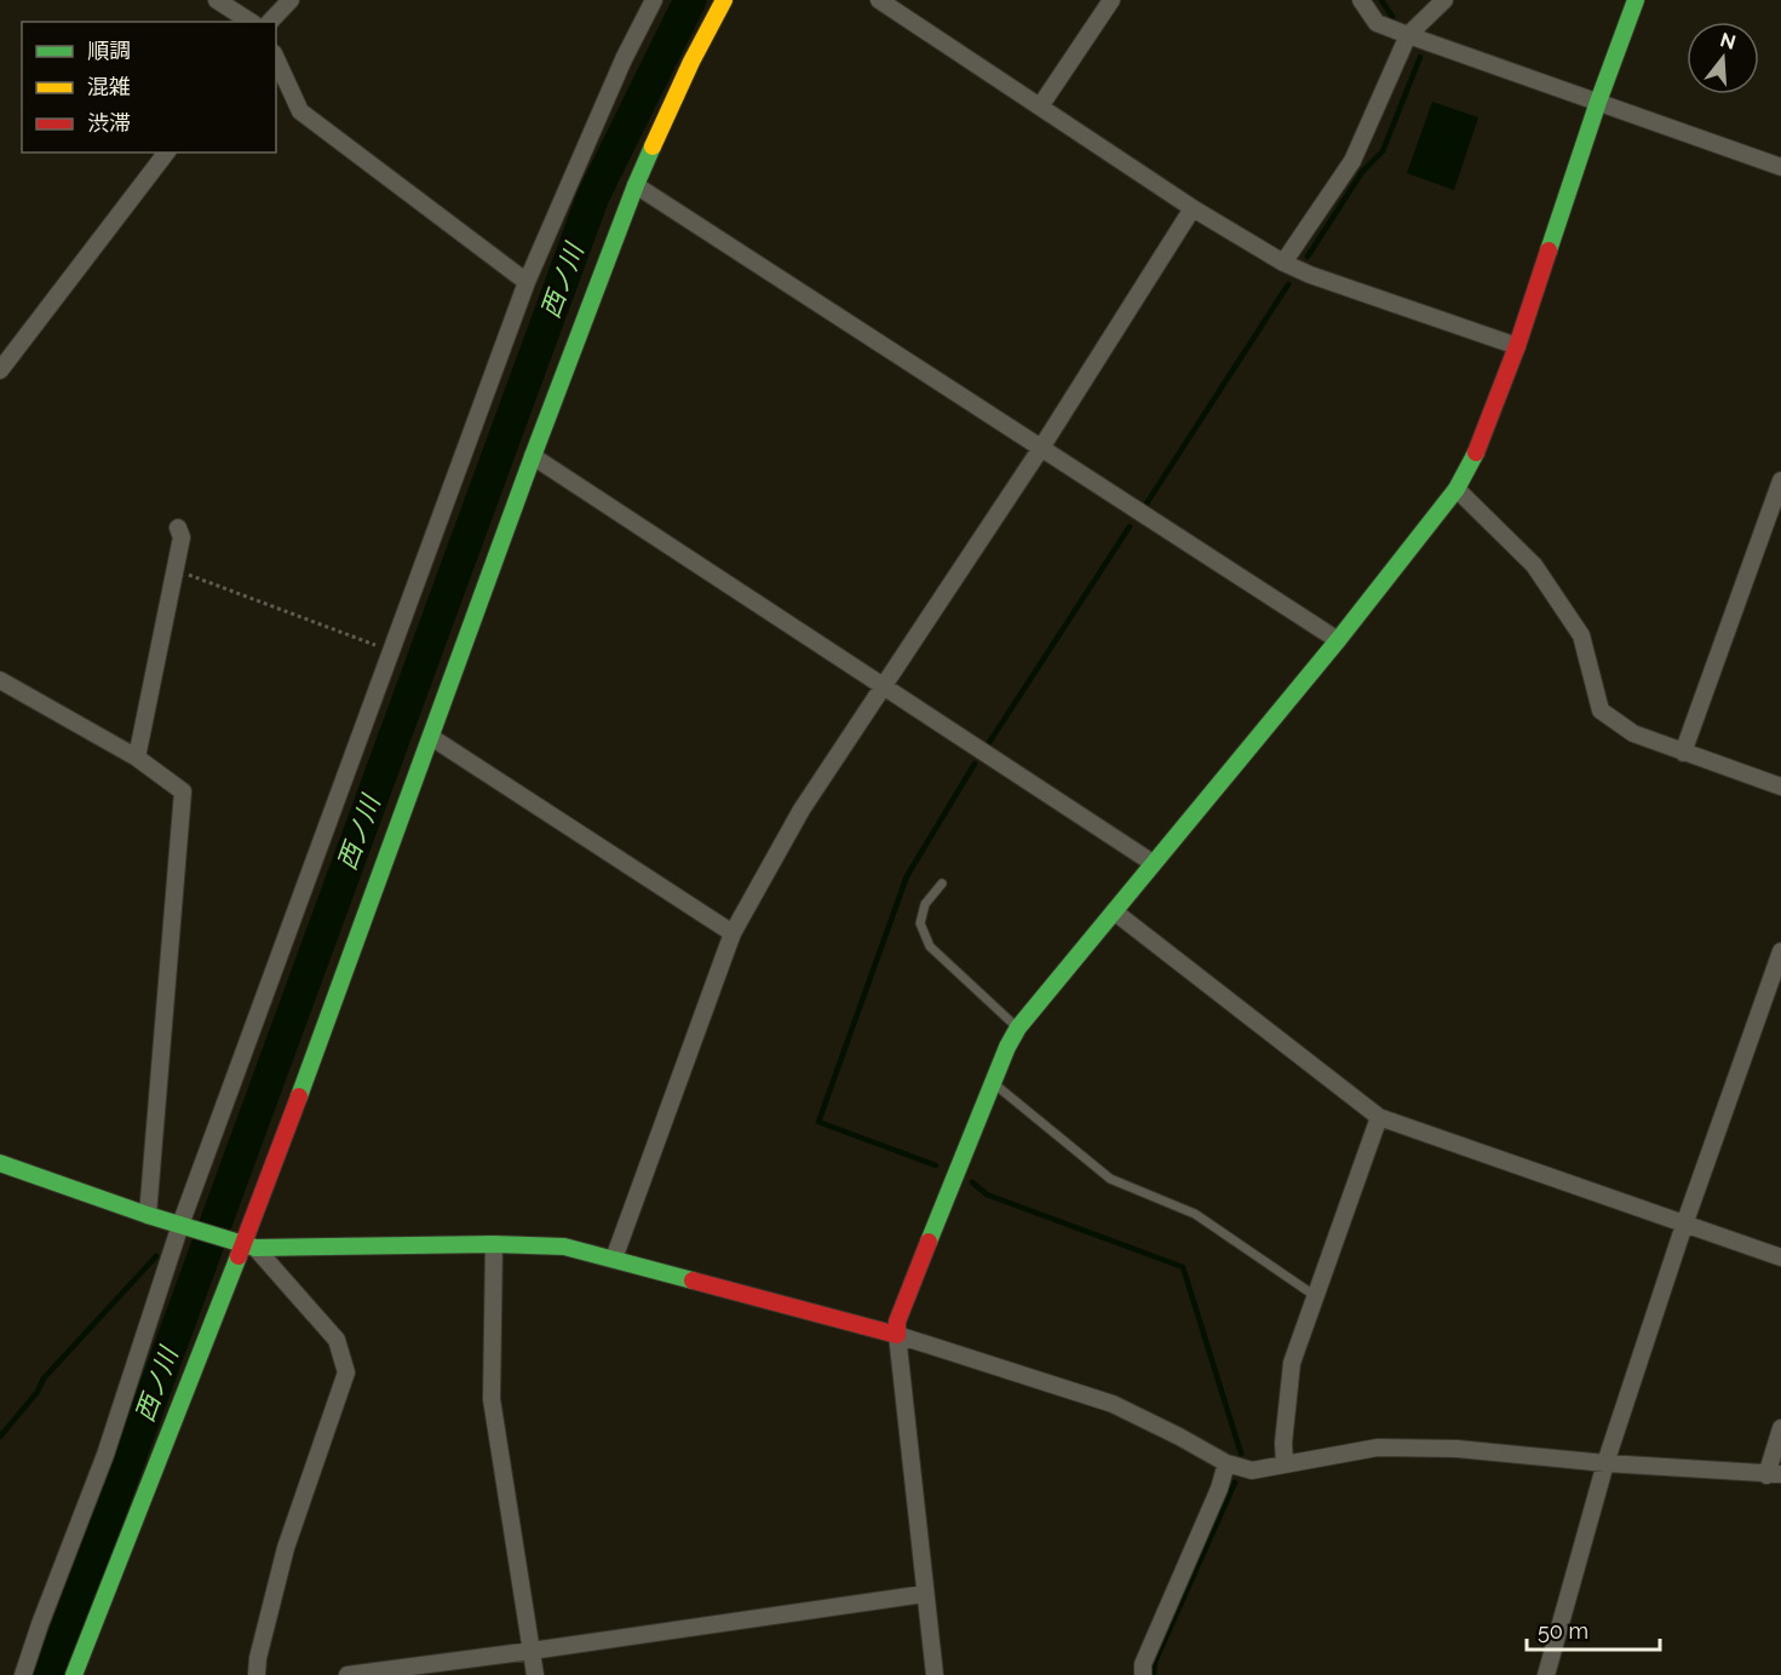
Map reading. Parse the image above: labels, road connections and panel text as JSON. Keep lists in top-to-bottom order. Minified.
{"water":["西ノ川"],"legend":["順調","混雑","渋滞"],"scale_bar":"50 m","north":"top"}
